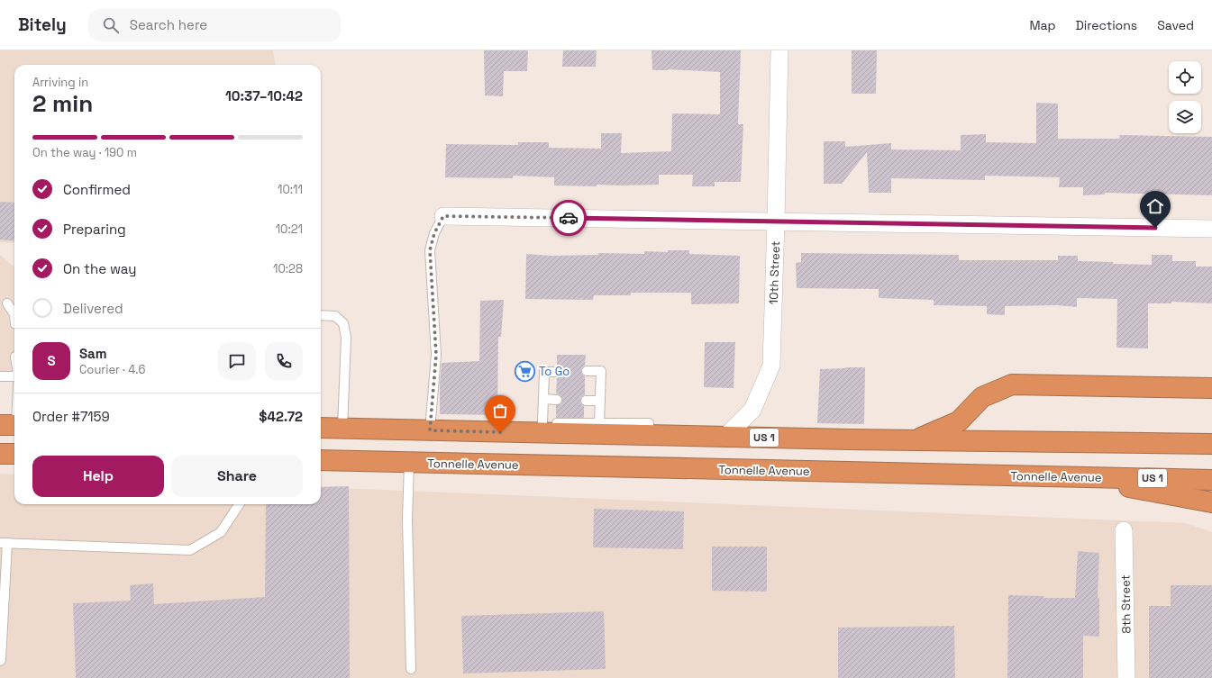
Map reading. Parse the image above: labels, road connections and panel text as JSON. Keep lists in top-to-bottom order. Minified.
{"streets":{"highway":["US 1","Tonnelle Avenue"],"street":["10th Street","8th Street"]},"crossings":[["10th Street","US 1"]],"places":{"supermarket":["To Go"]},"page":{"header":"Bitely","search":"Search here","nav":["Map","Directions","Saved"],"heading":["2 min","Arriving in","10:37–10:42"],"panel":["Sam","Courier · 4.6","Order #7159","$42.72"],"bar":"On the way · 190 m","list":[["Confirmed","10:11"],["Preparing","10:21"],["On the way","10:28"],"Delivered"],"round":"S","buttons":["Help","Share"]}}
